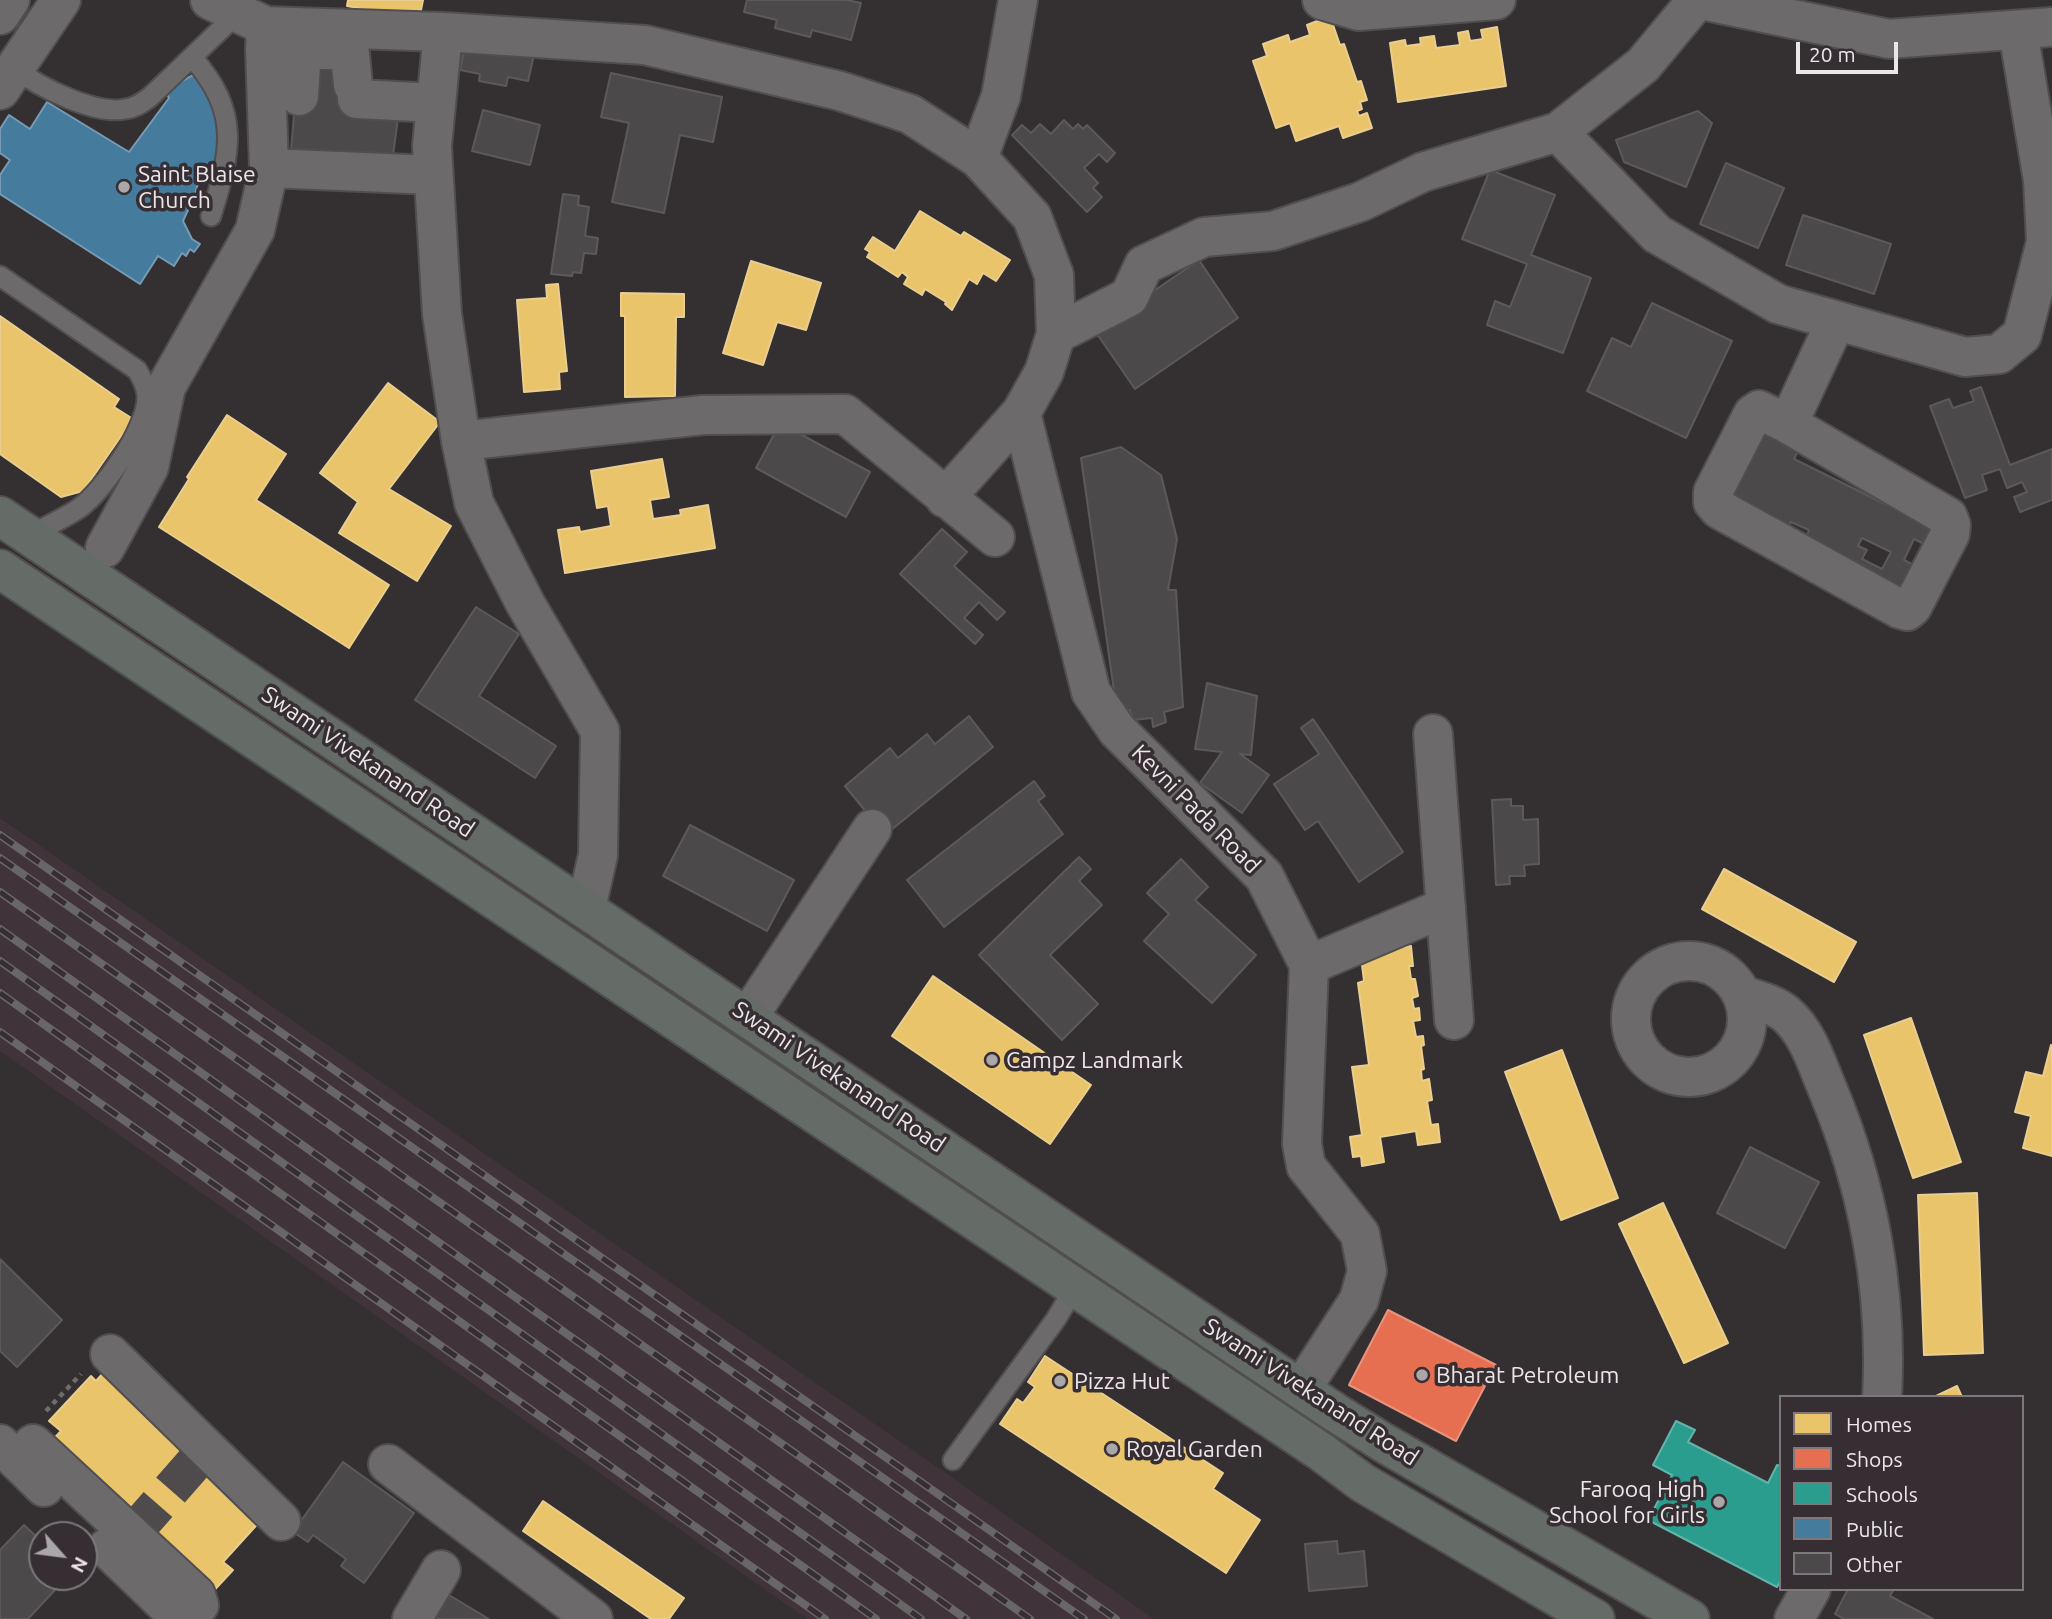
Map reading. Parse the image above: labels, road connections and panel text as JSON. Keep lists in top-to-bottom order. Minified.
{"streets":{"main road":["Swami Vivekanand Road"],"street":["Kevni Pada Road"]},"crossings":[["Swami Vivekanand Road","Kevni Pada Road"]],"places":["Saint Blaise Church","Campz Landmark","Bharat Petroleum","Pizza Hut","Royal Garden","Farooq High School for Girls"],"legend":["Homes","Shops","Schools","Public","Other"],"scale_bar":"20 m","north":"bottom right"}
